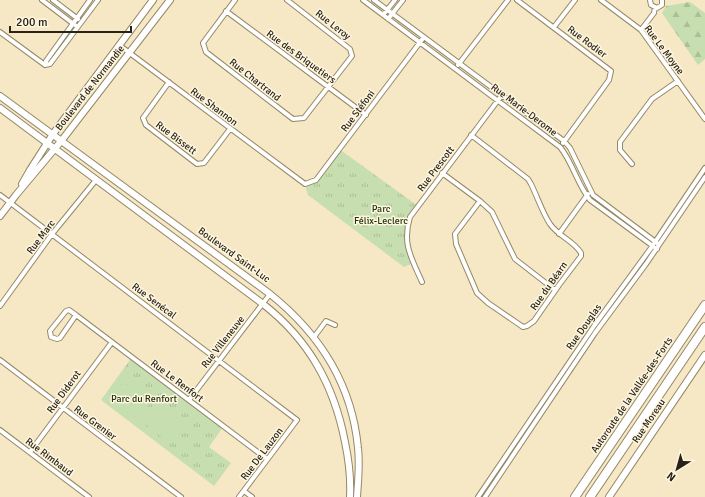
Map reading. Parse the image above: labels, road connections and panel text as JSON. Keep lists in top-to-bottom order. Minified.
{"streets":{"highway":["Autoroute de la Vallée-des-Forts"],"street":["Rue Leroy","Rue Rodier","Rue Le Moyne","Rue des Briquetiers","Rue Chartrand","Boulevard de Normandie","Rue Shannon","Rue Marie-Derome","Rue Stéfoni","Rue Bissett","Rue Prescott","Rue Marc","Boulevard Saint-Luc","Rue du Béarn","Rue Senécal","Rue Douglas","Rue Villeneuve","Rue Le Renfort","Rue Diderot","Rue Moreau","Rue Grenier","Rue De Lauzon","Rue Rimbaud"]},"crossings":[["Rue Leroy","Rue des Briquetiers"],["Rue Leroy","Rue Chartrand"],["Rue Rodier","Rue Marie-Derome"],["Rue des Briquetiers","Rue Chartrand"],["Rue des Briquetiers","Rue Stéfoni"],["Boulevard de Normandie","Rue Shannon"],["Boulevard de Normandie","Boulevard Saint-Luc"],["Rue Shannon","Rue Stéfoni"],["Rue Shannon","Rue Bissett"],["Rue Marie-Derome","Rue Stéfoni"],["Rue Marie-Derome","Rue Prescott"],["Rue Marie-Derome","Rue Douglas"],["Rue Prescott","Rue du Béarn"],["Rue Marc","Rue Senécal"],["Boulevard Saint-Luc","Rue Villeneuve"],["Rue Senécal","Rue Villeneuve"],["Rue Senécal","Rue De Lauzon"],["Rue Villeneuve","Rue Le Renfort"],["Rue Le Renfort","Rue Diderot"],["Rue Le Renfort","Rue De Lauzon"],["Rue Diderot","Rue Grenier"],["Rue Diderot","Rue Rimbaud"]],"parks":["Parc Félix-Leclerc","Parc du Renfort"],"scale_bar":"200 m","north":"bottom left"}
